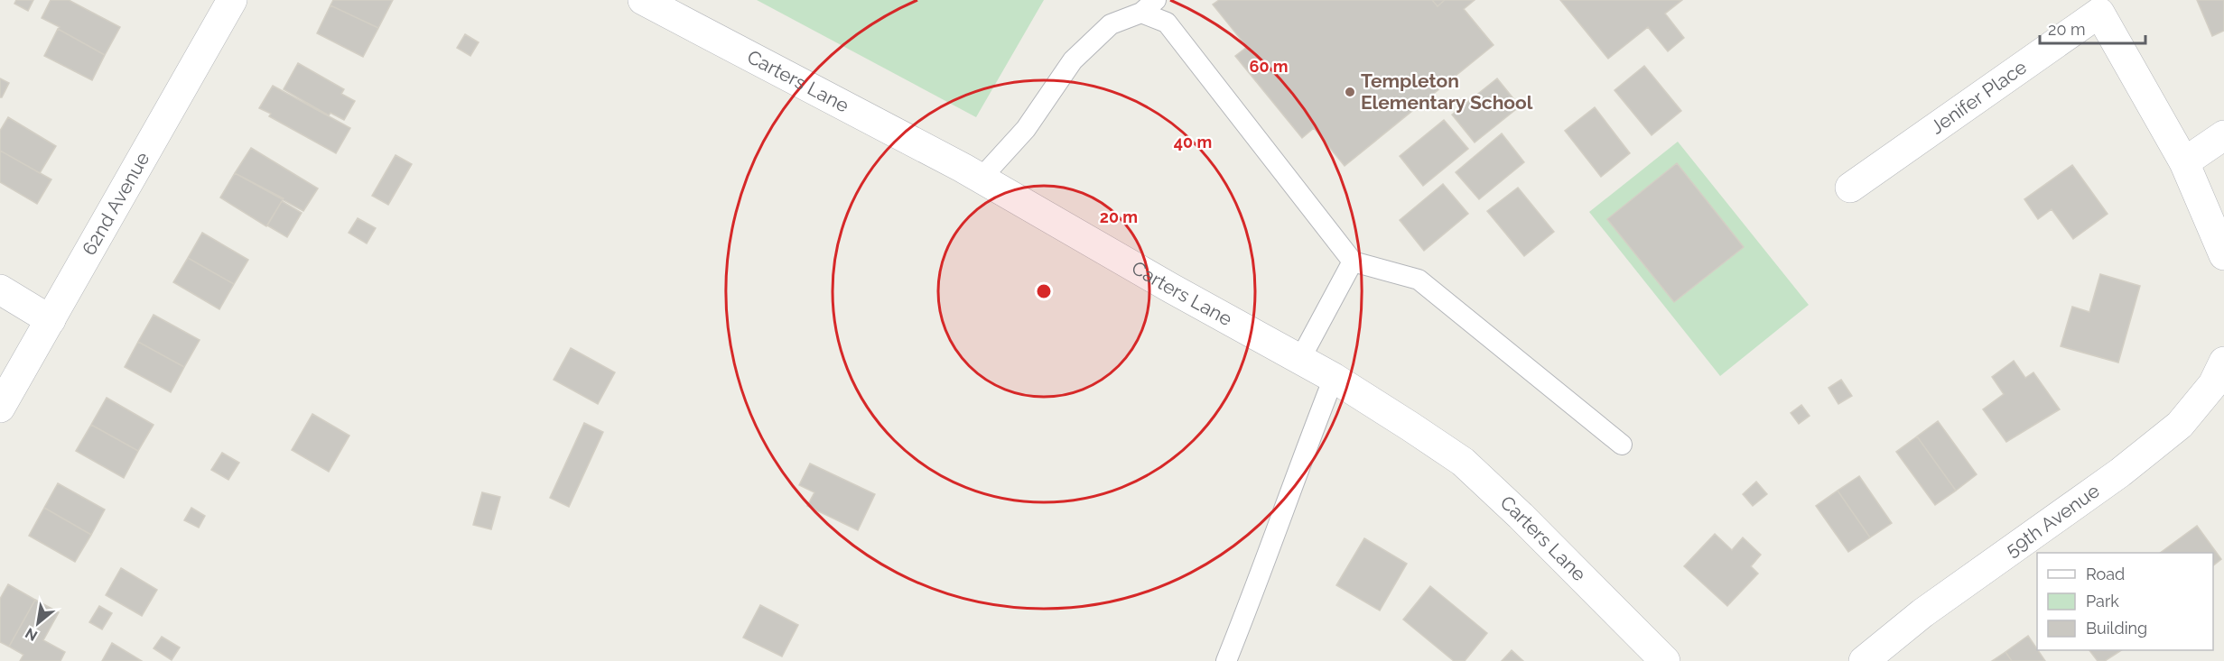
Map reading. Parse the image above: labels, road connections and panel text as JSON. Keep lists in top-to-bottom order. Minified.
{"streets":{"street":["Carters Lane","Jenifer Place","62nd Avenue","59th Avenue"]},"places":["Templeton Elementary School"],"legend":["Road","Park","Building"],"scale_bar":"20 m","north":"bottom left","rings":["60 m","40 m","20 m"]}
